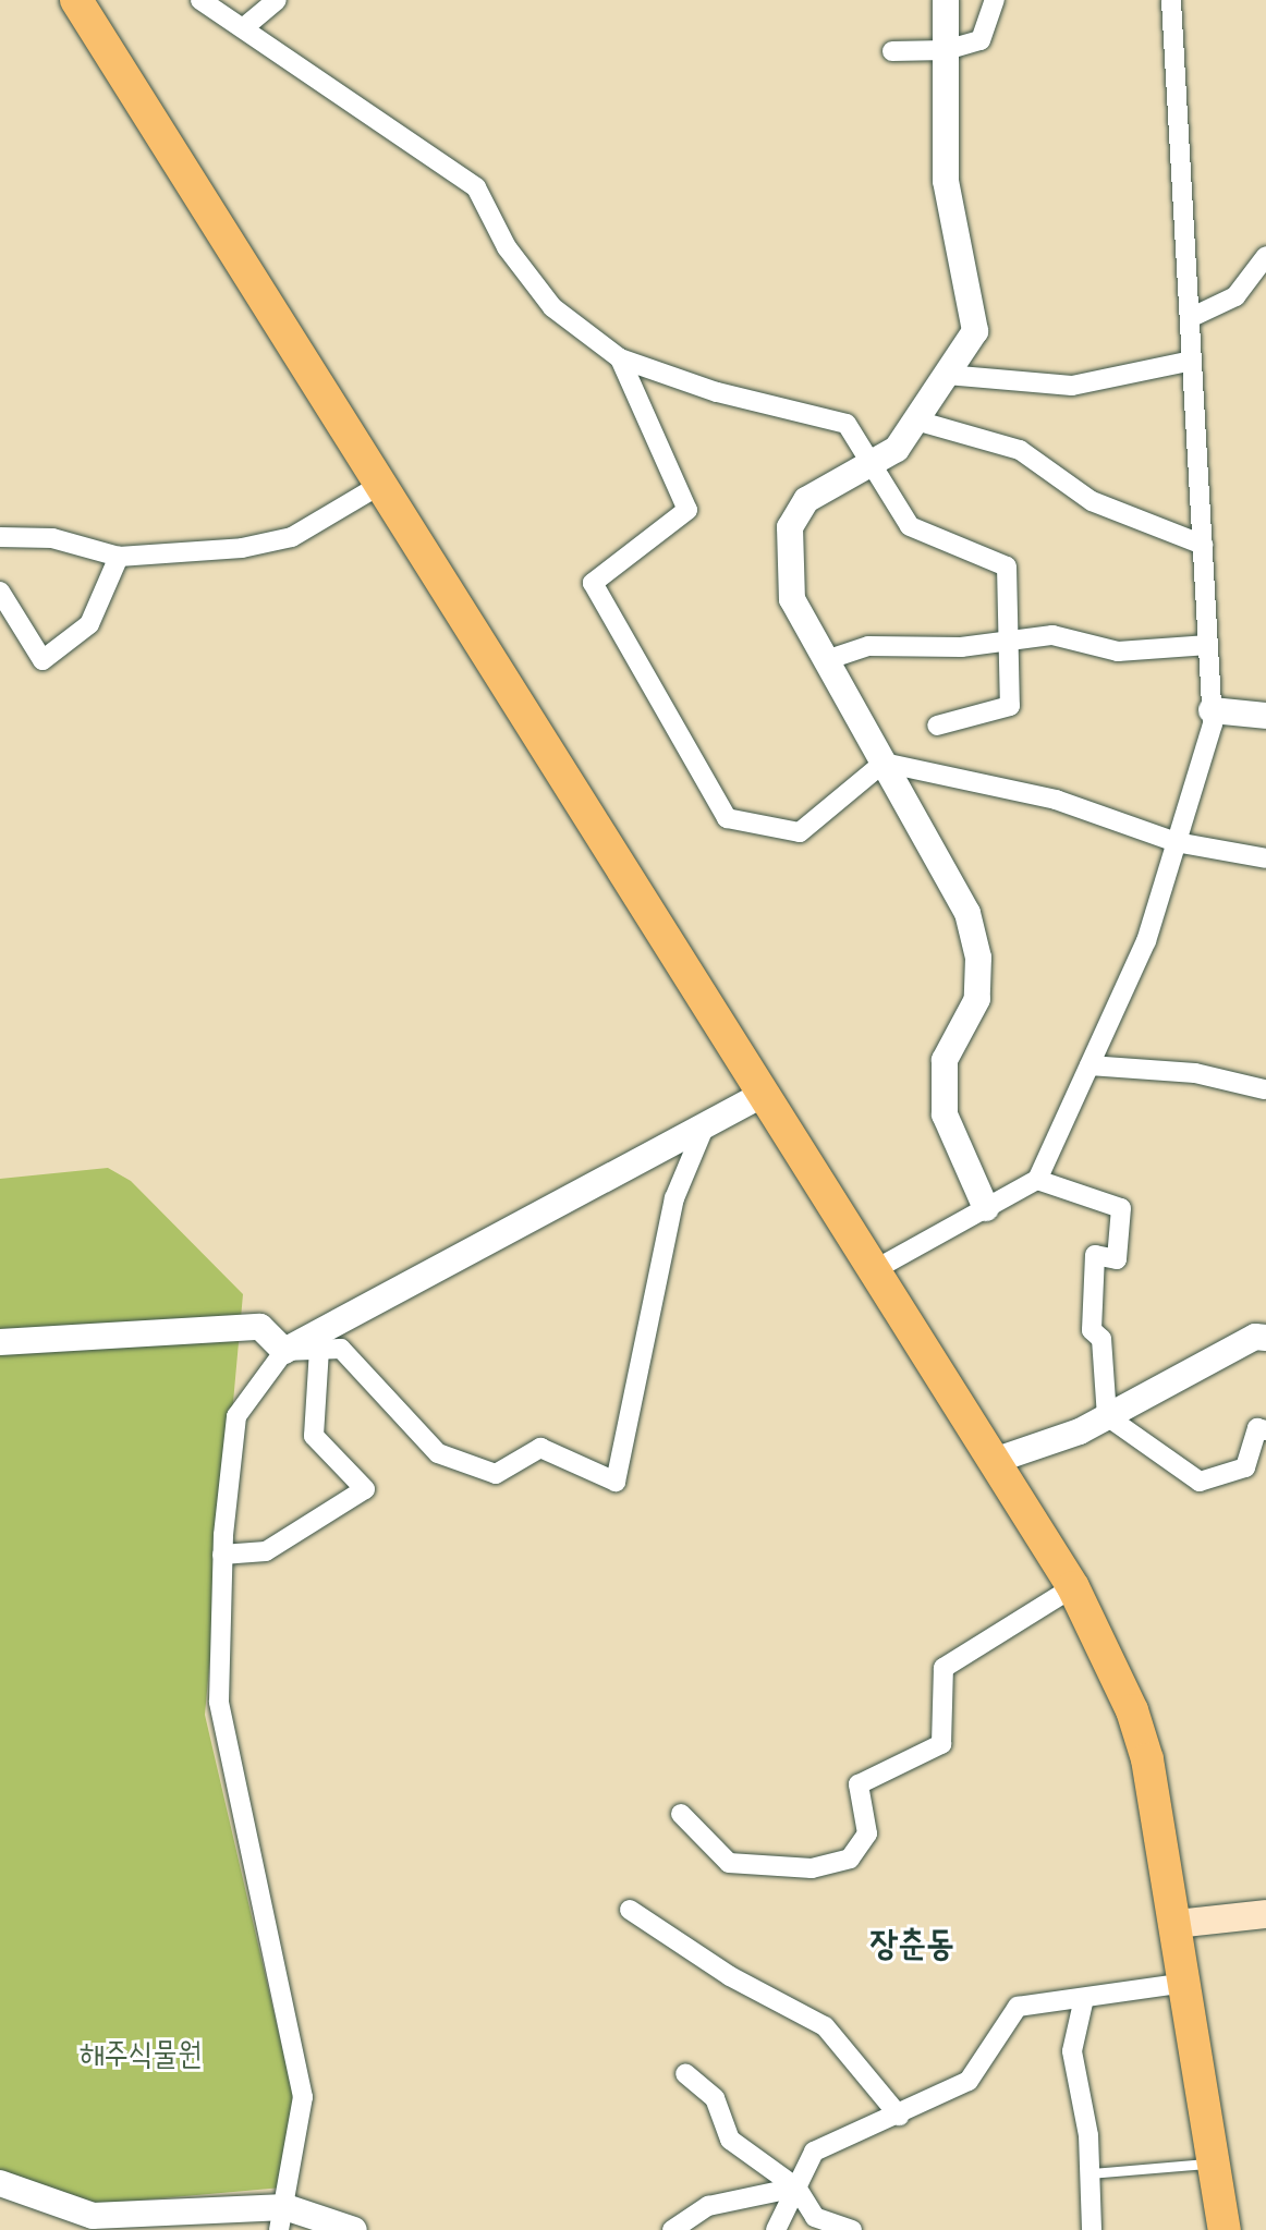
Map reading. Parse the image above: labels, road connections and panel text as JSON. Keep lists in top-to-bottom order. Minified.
{"districts":["장춘동"],"parks":["해주식물원"]}
